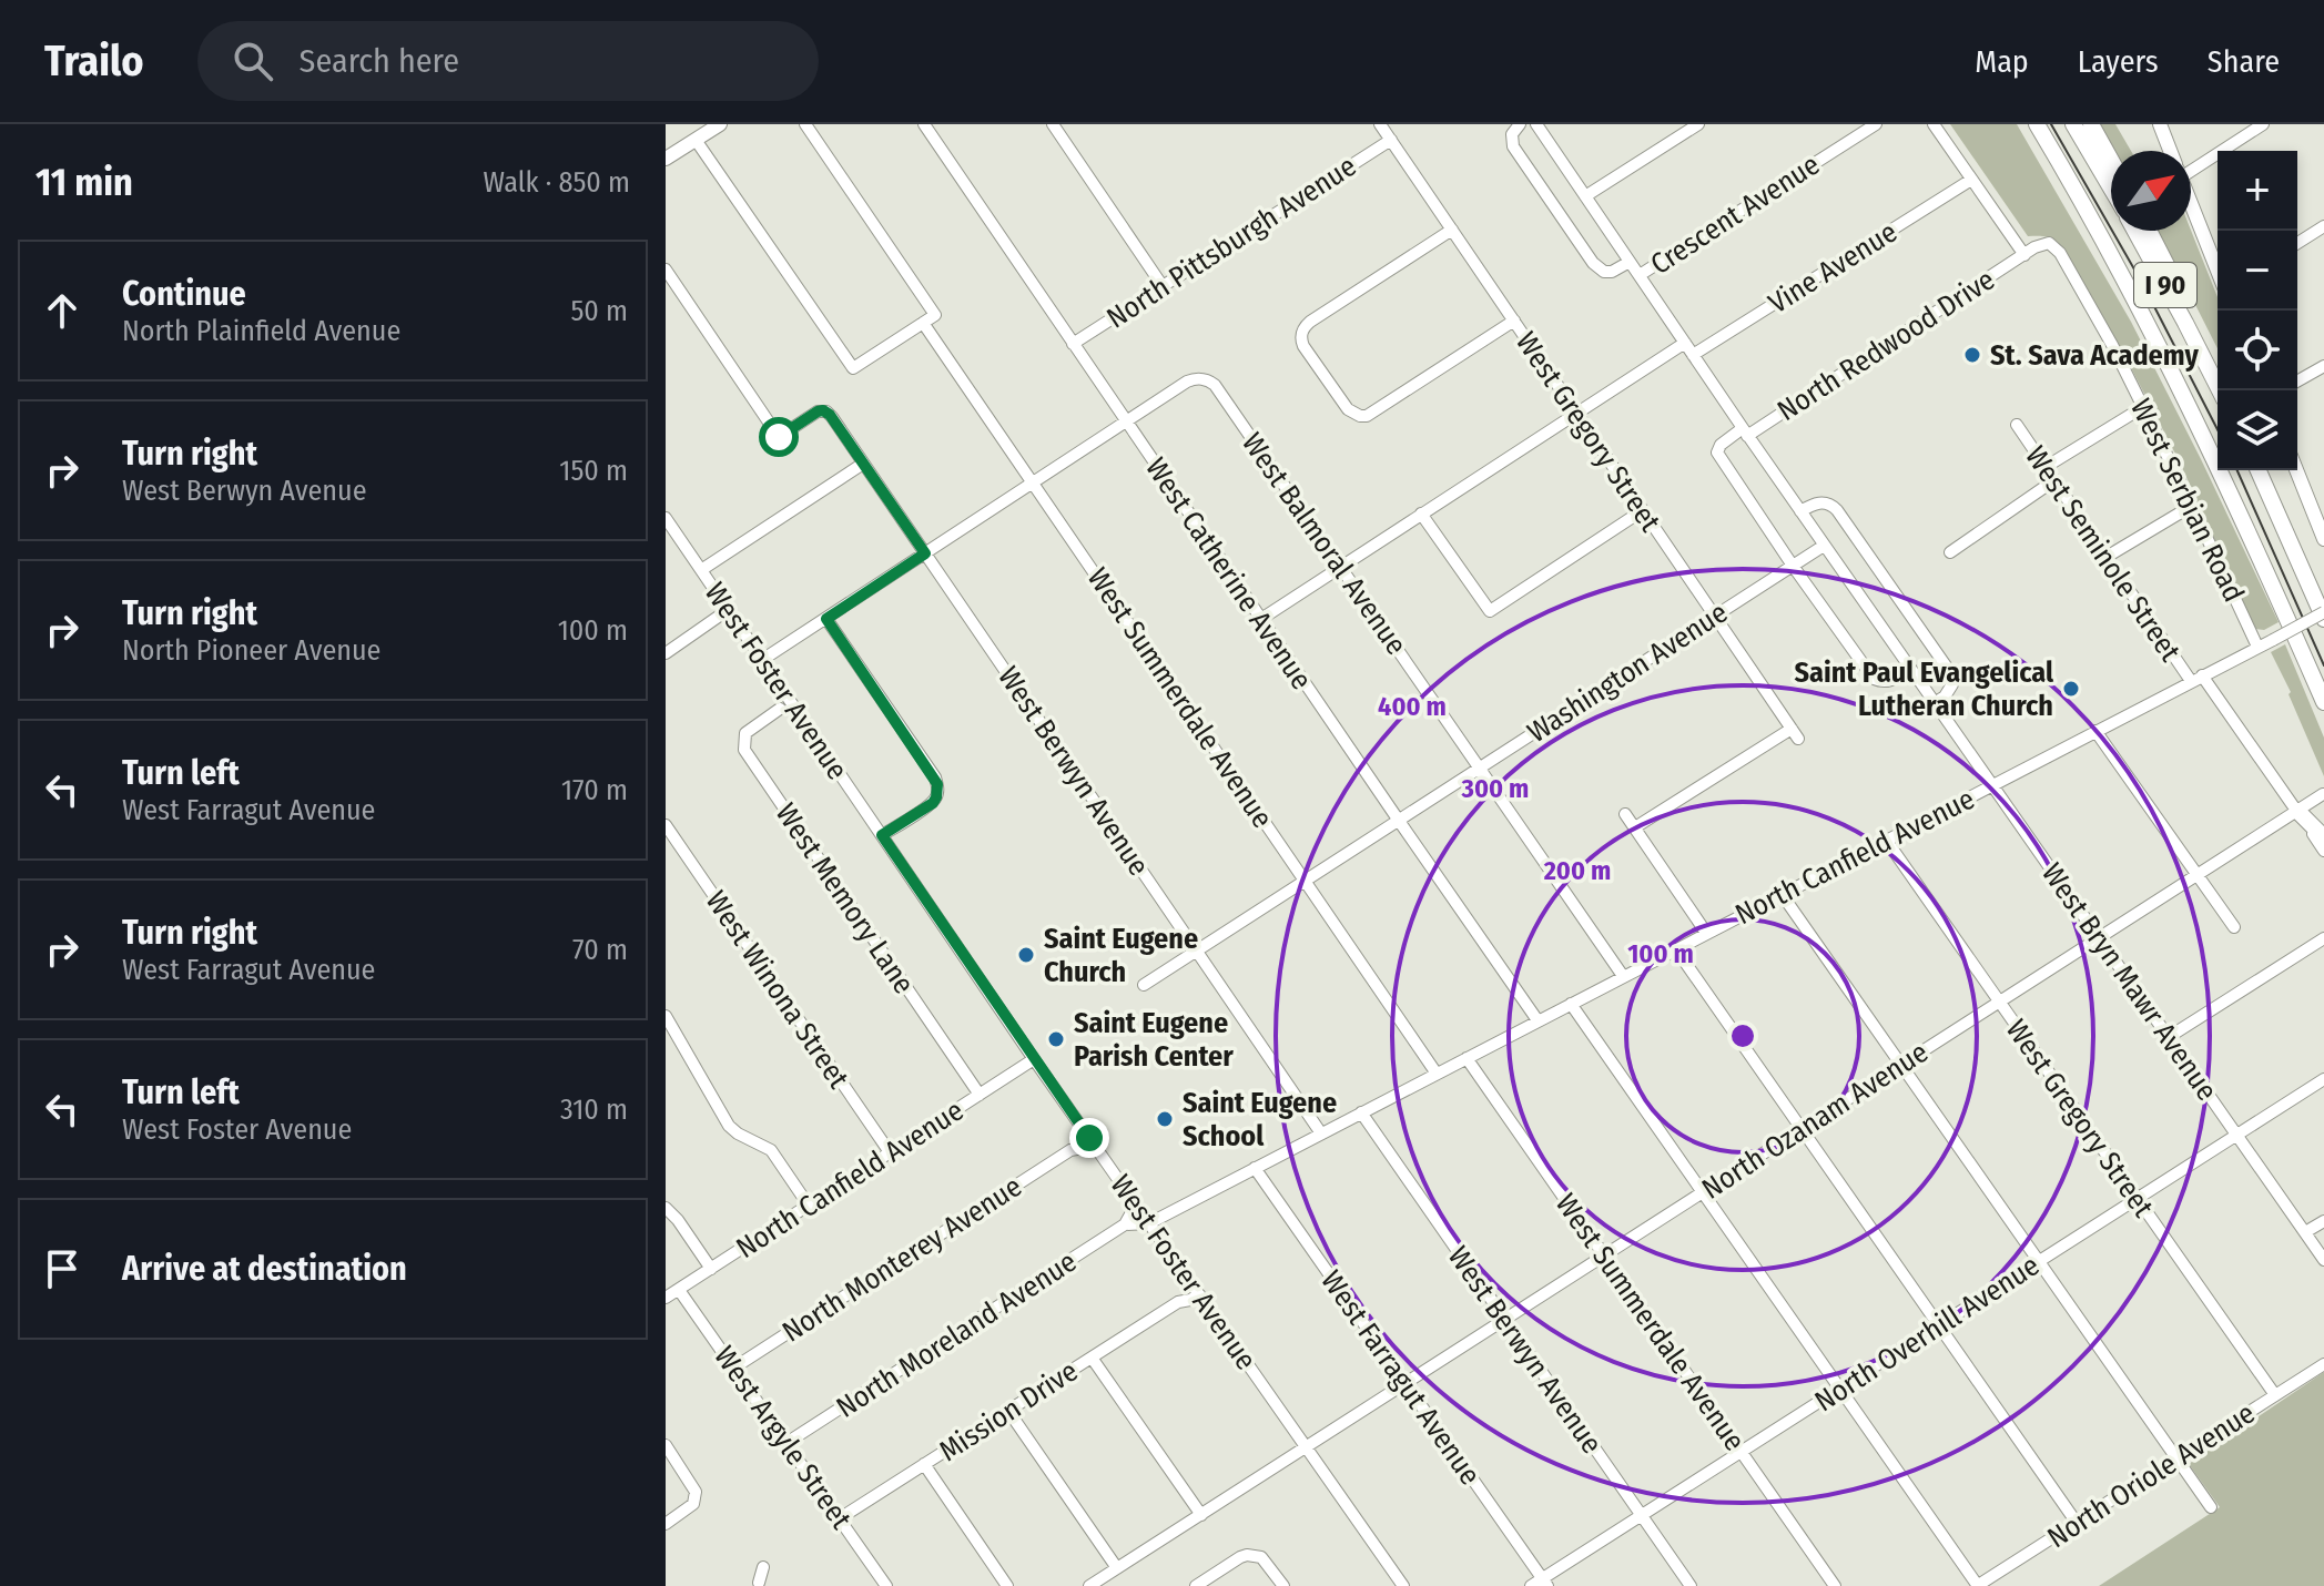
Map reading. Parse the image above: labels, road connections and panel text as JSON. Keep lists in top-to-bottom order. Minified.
{"streets":{"highway":["I 90"],"street":["Crescent Avenue","North Pittsburgh Avenue","Vine Avenue","North Redwood Drive","West Gregory Street","West Serbian Road","West Balmoral Avenue","West Seminole Street","West Catherine Avenue","Washington Avenue","West Foster Avenue","West Summerdale Avenue","West Berwyn Avenue","North Canfield Avenue","West Memory Lane","West Bryn Mawr Avenue","West Winona Street","North Ozanam Avenue","North Monterey Avenue","North Overhill Avenue","North Moreland Avenue","West Farragut Avenue","Mission Drive","West Argyle Street","North Oriole Avenue"]},"crossings":[["Crescent Avenue","West Bryn Mawr Avenue"],["North Pittsburgh Avenue","West Gregory Street"],["North Pittsburgh Avenue","West Catherine Avenue"],["Vine Avenue","West Bryn Mawr Avenue"],["North Redwood Drive","West Serbian Road"],["North Redwood Drive","West Bryn Mawr Avenue"],["West Gregory Street","Washington Avenue"],["West Gregory Street","North Canfield Avenue"],["West Gregory Street","North Ozanam Avenue"],["West Gregory Street","North Overhill Avenue"],["West Gregory Street","North Oriole Avenue"],["West Serbian Road","North Canfield Avenue"],["West Balmoral Avenue","West Catherine Avenue"],["West Balmoral Avenue","Washington Avenue"],["West Balmoral Avenue","North Canfield Avenue"],["West Seminole Street","North Canfield Avenue"],["West Seminole Street","North Ozanam Avenue"],["West Catherine Avenue","Washington Avenue"],["West Catherine Avenue","North Canfield Avenue"],["Washington Avenue","West Summerdale Avenue"],["Washington Avenue","West Berwyn Avenue"],["Washington Avenue","West Bryn Mawr Avenue"],["West Foster Avenue","North Canfield Avenue"],["West Foster Avenue","North Ozanam Avenue"],["West Foster Avenue","North Monterey Avenue"],["West Foster Avenue","North Moreland Avenue"],["West Foster Avenue","Mission Drive"],["West Summerdale Avenue","North Canfield Avenue"],["West Summerdale Avenue","North Ozanam Avenue"],["West Summerdale Avenue","North Overhill Avenue"],["West Berwyn Avenue","North Canfield Avenue"],["West Berwyn Avenue","North Ozanam Avenue"],["West Berwyn Avenue","North Overhill Avenue"],["North Canfield Avenue","West Memory Lane"],["North Canfield Avenue","West Bryn Mawr Avenue"],["North Canfield Avenue","West Winona Street"],["North Canfield Avenue","West Farragut Avenue"],["North Canfield Avenue","West Argyle Street"],["West Bryn Mawr Avenue","North Ozanam Avenue"],["West Bryn Mawr Avenue","North Overhill Avenue"],["North Ozanam Avenue","West Farragut Avenue"],["North Monterey Avenue","West Argyle Street"],["North Overhill Avenue","West Farragut Avenue"],["North Moreland Avenue","West Argyle Street"],["Mission Drive","West Argyle Street"]],"places":["St. Sava Academy","Saint Paul Evangelical Lutheran Church","Saint Eugene Church","Saint Eugene Parish Center","Saint Eugene School"],"north":"top right","page":{"header":"Trailo","search":"Search here","nav":["Map","Layers","Share"],"heading":["11 min","Walk · 850 m"],"map_buttons":["+","−"],"list":[["Continue","North Plainfield Avenue","50 m"],["Turn right","West Berwyn Avenue","150 m"],["Turn right","North Pioneer Avenue","100 m"],["Turn left","West Farragut Avenue","170 m"],["Turn right","West Farragut Avenue","70 m"],["Turn left","West Foster Avenue","310 m"],"Arrive at destination"]},"rings":["400 m","300 m","200 m","100 m"]}
